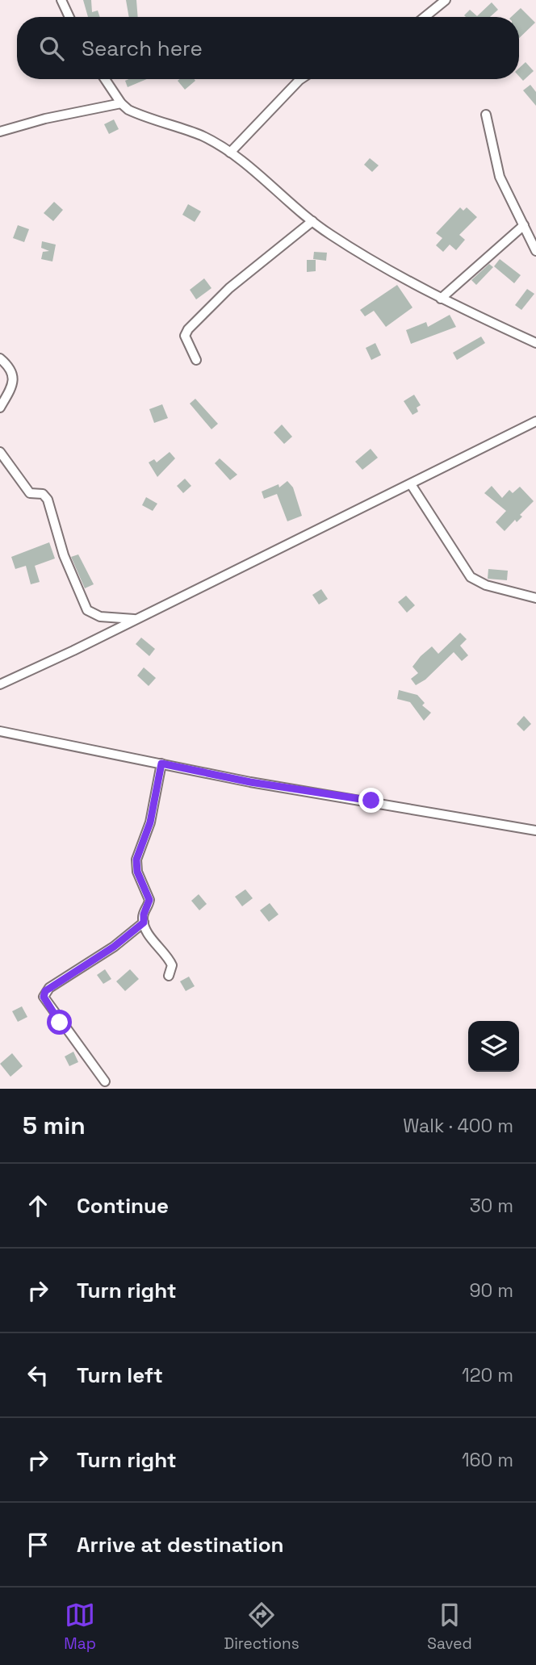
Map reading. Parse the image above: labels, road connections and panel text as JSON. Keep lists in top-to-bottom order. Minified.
{"page":{"search":"Search here","heading":["5 min","Walk · 400 m"],"list":[["Continue","30 m"],["Turn right","90 m"],["Turn left","120 m"],["Turn right","160 m"],"Arrive at destination"],"nav":["Map","Directions","Saved"]}}
